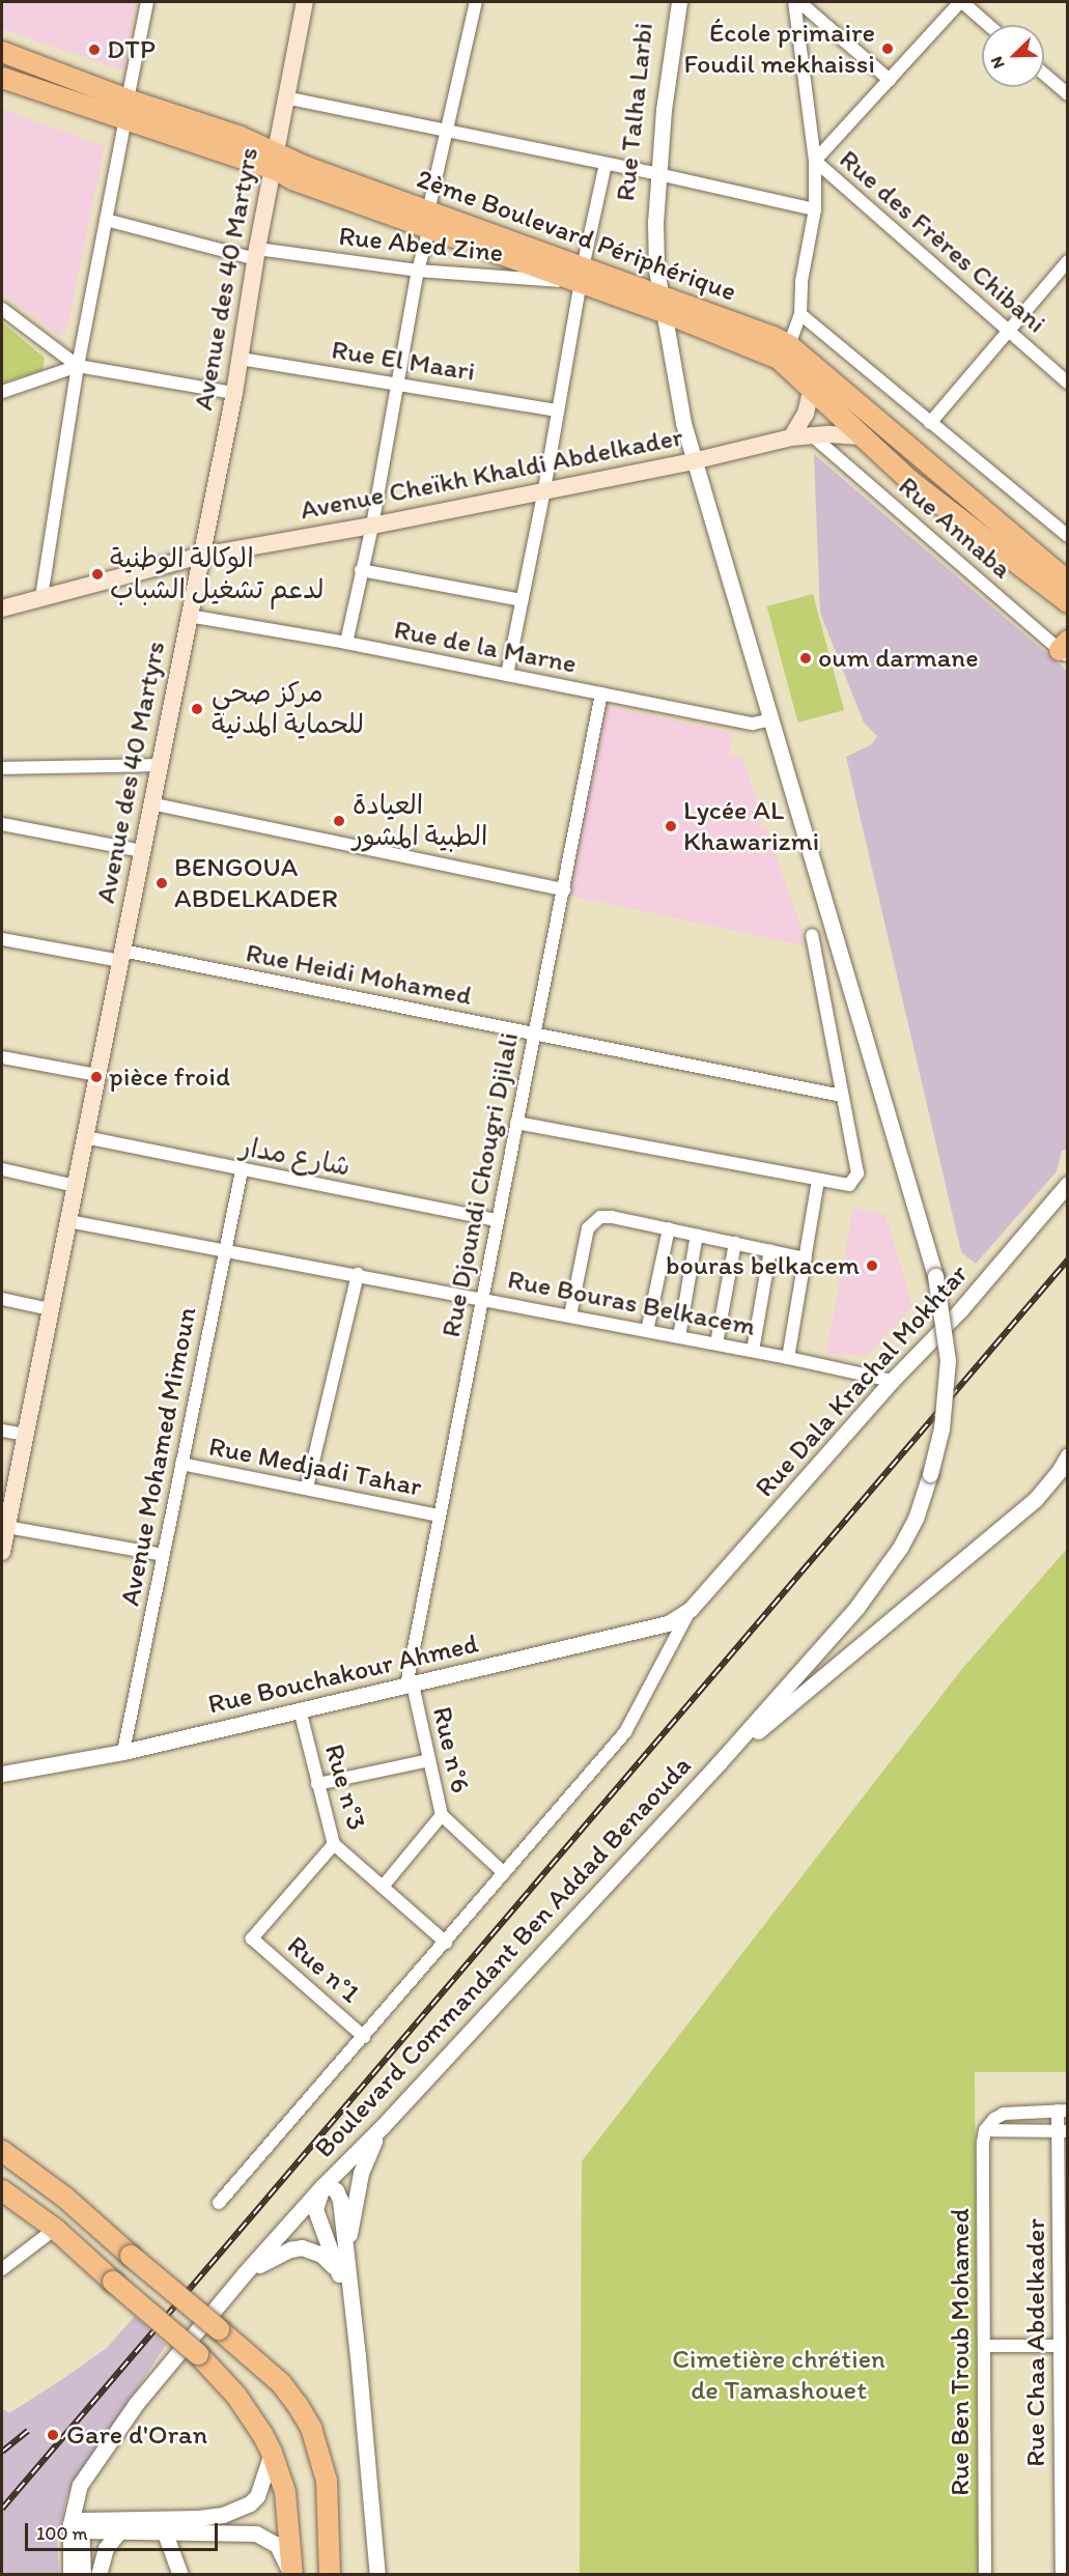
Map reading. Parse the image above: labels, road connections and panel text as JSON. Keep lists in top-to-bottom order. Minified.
{"streets":{"main road":["2ème Boulevard Périphérique","Avenue des 40 Martyrs","Avenue Cheïkh Khaldi Abdelkader"],"street":["Rue Talha Larbi","Rue des Frères Chibani","Rue Abed Zine","Rue El Maari","Rue Annaba","Rue de la Marne","Rue Heidi Mohamed","شارع مدار","Rue Djoundi Chougri Djilali","Rue Bouras Belkacem","Rue Dala Krachal Mokhtar","Avenue Mohamed Mimoun","Rue Medjadi Tahar","Rue Bouchakour Ahmed","Rue n°6","Rue n°3","Boulevard Commandant Ben Addad Benaouda","Rue n°1","Rue Chaa Abdelkader","Rue Ben Troub Mohamed"]},"crossings":[["2ème Boulevard Périphérique","Rue Abed Zine"],["2ème Boulevard Périphérique","Avenue des 40 Martyrs"],["2ème Boulevard Périphérique","Avenue Cheïkh Khaldi Abdelkader"],["Rue Abed Zine","Avenue des 40 Martyrs"],["Avenue des 40 Martyrs","Rue El Maari"],["Avenue des 40 Martyrs","Avenue Cheïkh Khaldi Abdelkader"],["Avenue des 40 Martyrs","Rue de la Marne"],["Avenue des 40 Martyrs","Rue Heidi Mohamed"],["Avenue des 40 Martyrs","شارع مدار"],["Avenue des 40 Martyrs","Rue Bouras Belkacem"],["Avenue Cheïkh Khaldi Abdelkader","Rue Annaba"],["Rue de la Marne","Rue Djoundi Chougri Djilali"],["Rue de la Marne","Boulevard Commandant Ben Addad Benaouda"],["Rue Heidi Mohamed","Rue Djoundi Chougri Djilali"],["شارع مدار","Rue Djoundi Chougri Djilali"],["شارع مدار","Avenue Mohamed Mimoun"],["Rue Djoundi Chougri Djilali","Rue Bouras Belkacem"],["Rue Djoundi Chougri Djilali","Rue Medjadi Tahar"],["Rue Djoundi Chougri Djilali","Rue Bouchakour Ahmed"],["Rue Djoundi Chougri Djilali","Rue n°6"],["Rue Bouras Belkacem","Rue Dala Krachal Mokhtar"],["Rue Bouras Belkacem","Avenue Mohamed Mimoun"],["Rue Dala Krachal Mokhtar","Rue Bouchakour Ahmed"],["Avenue Mohamed Mimoun","Rue Medjadi Tahar"],["Avenue Mohamed Mimoun","Rue Bouchakour Ahmed"],["Rue Bouchakour Ahmed","Rue n°6"],["Rue Bouchakour Ahmed","Rue n°3"],["Rue n°3","Rue n°1"]],"parks":["Cimetière chrétien de Tamashouet"],"places":["École primaire Foudil mekhaissi","DTP","الوكالة الوطنية لدعم تشغيل الشباب","oum darmane","مركز صحي للحماية المدنية","العيادة الطبية المشور","Lycée AL Khawarizmi","BENGOUA ABDELKADER","pièce froid","bouras belkacem","Gare d'Oran"],"scale_bar":"100 m","north":"bottom left"}
